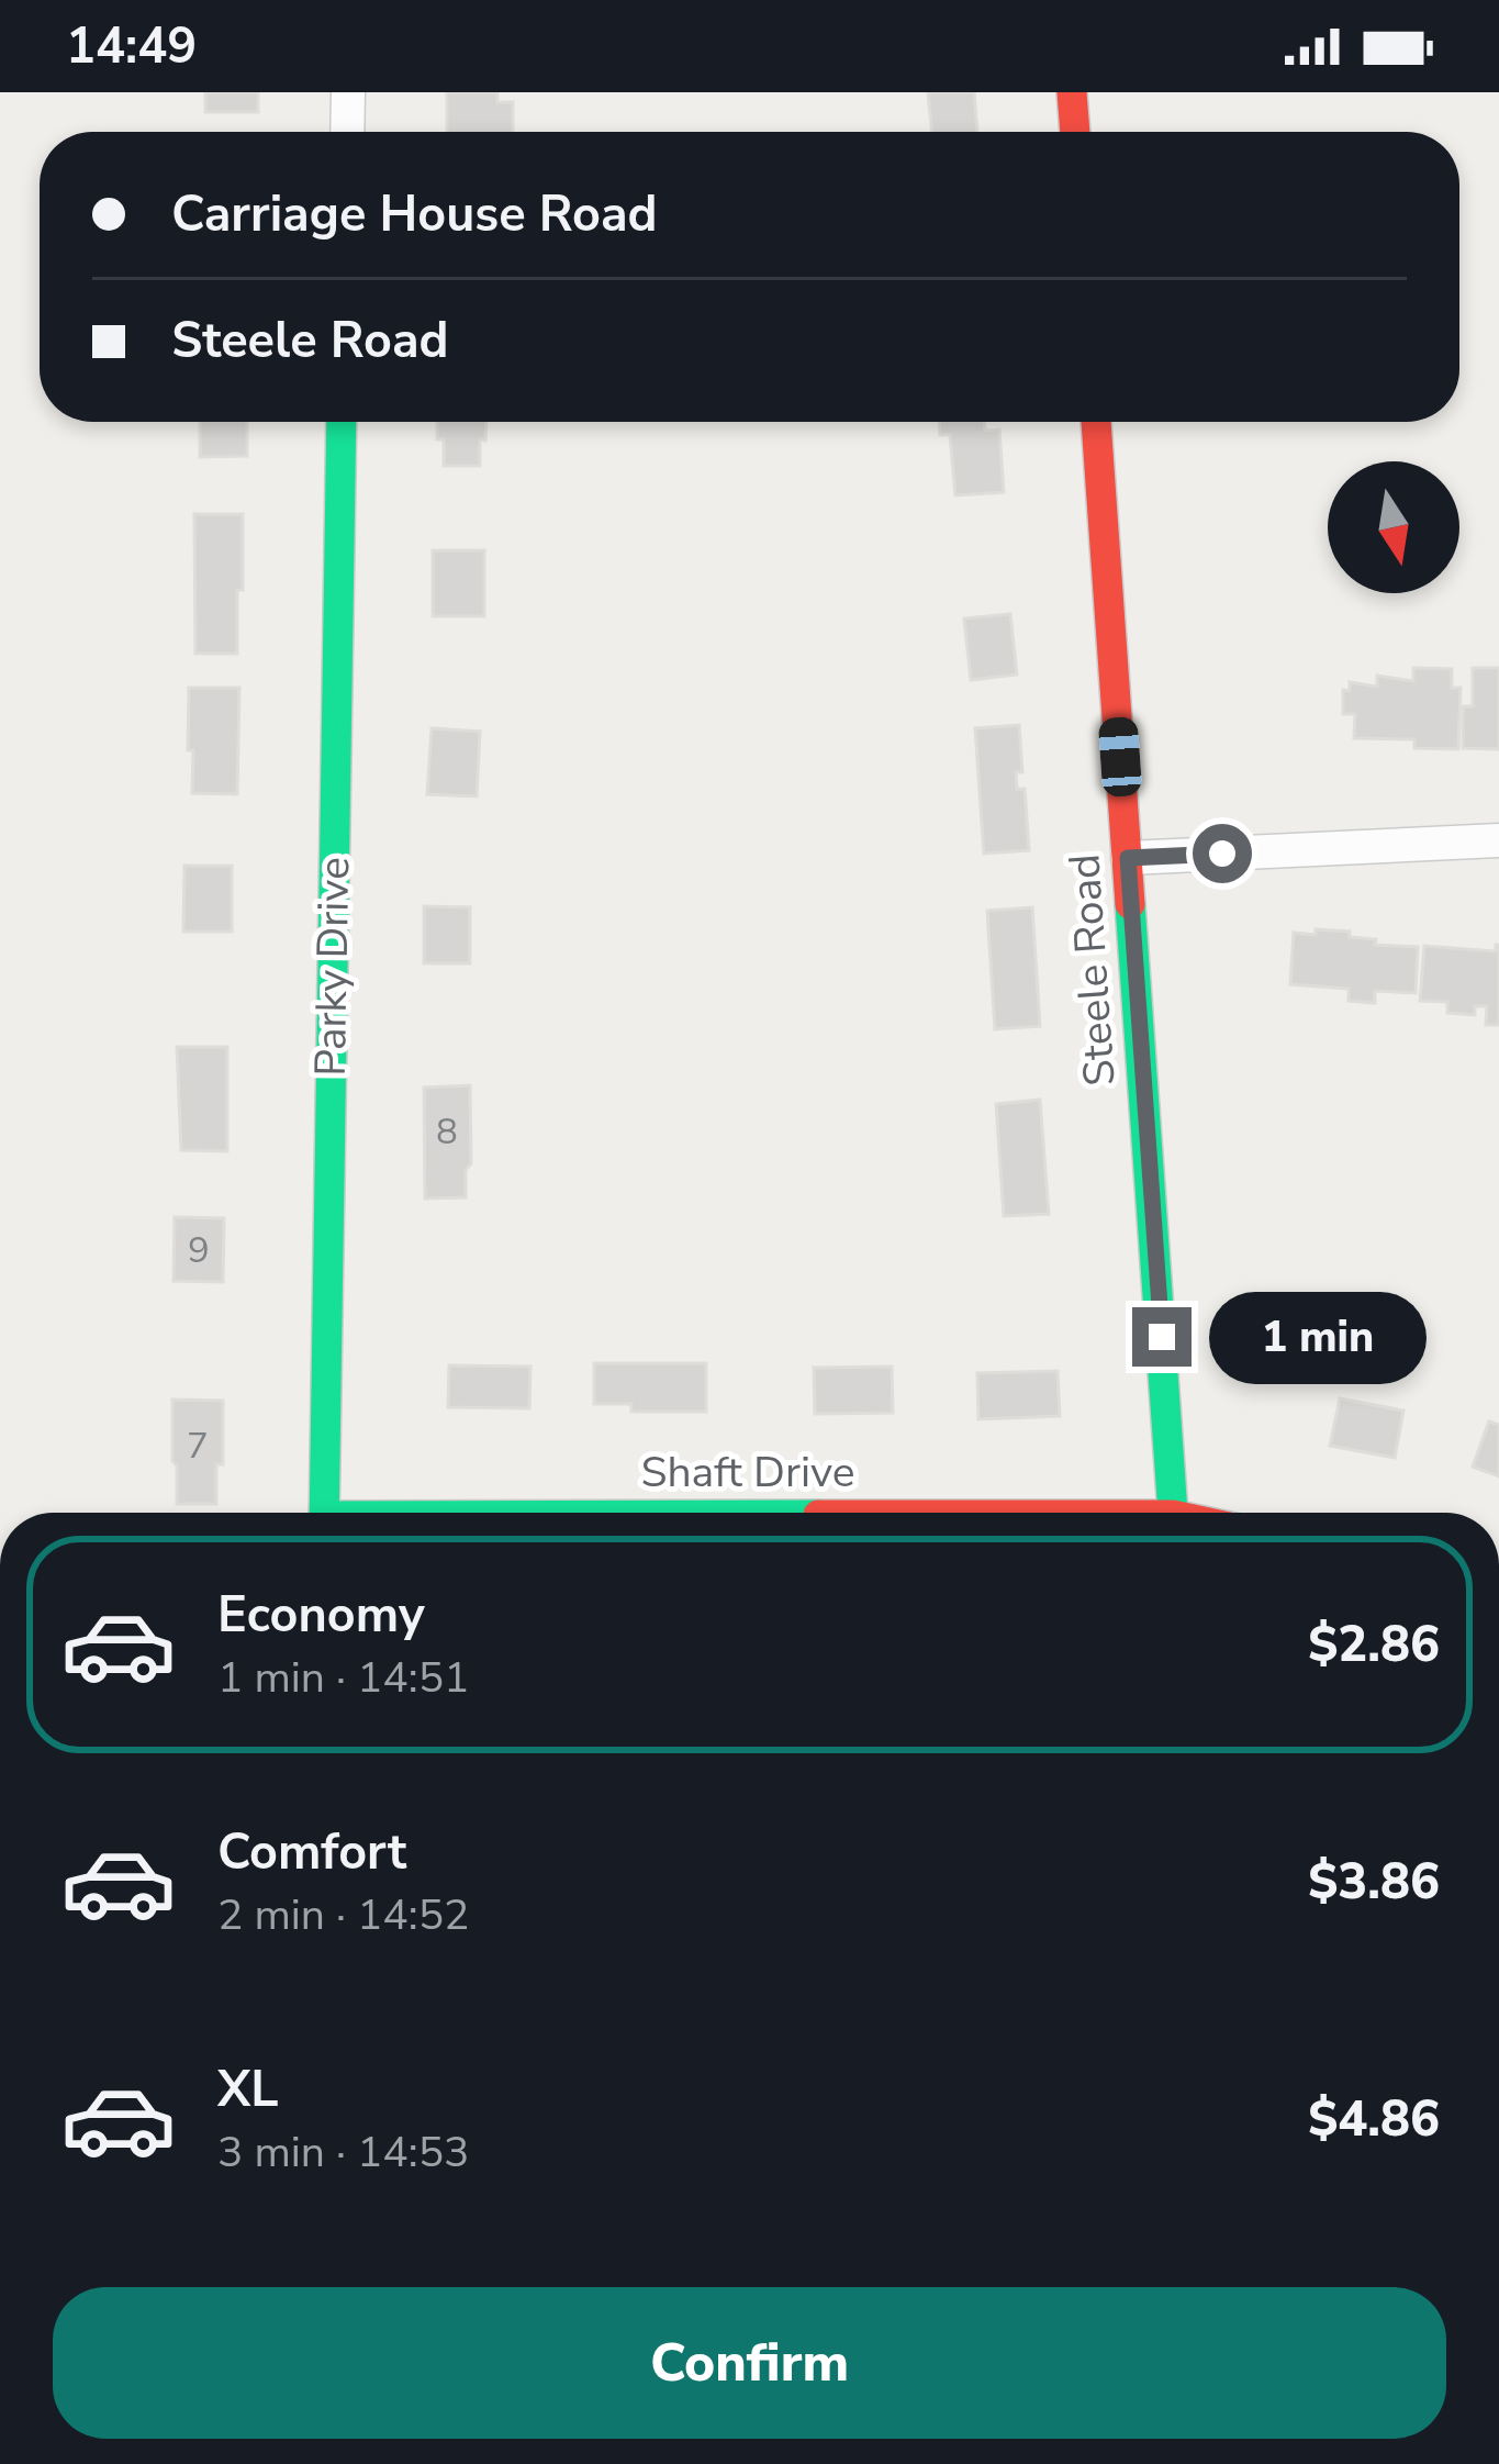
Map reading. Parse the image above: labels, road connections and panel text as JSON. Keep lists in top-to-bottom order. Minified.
{"streets":{"street":["Parky Drive","Steele Road"]},"house_numbers":["8","9","7"],"north":"bottom","page":{"status":"14:49","banner":["Carriage House Road","Steele Road"],"bubble":"1 min","list":[{"name":"Economy","note":"1 min · 14:51","value":"$2.86"},{"name":"Comfort","note":"2 min · 14:52","value":"$3.86"},{"name":"XL","note":"3 min · 14:53","value":"$4.86"}],"buttons":"Confirm"}}
